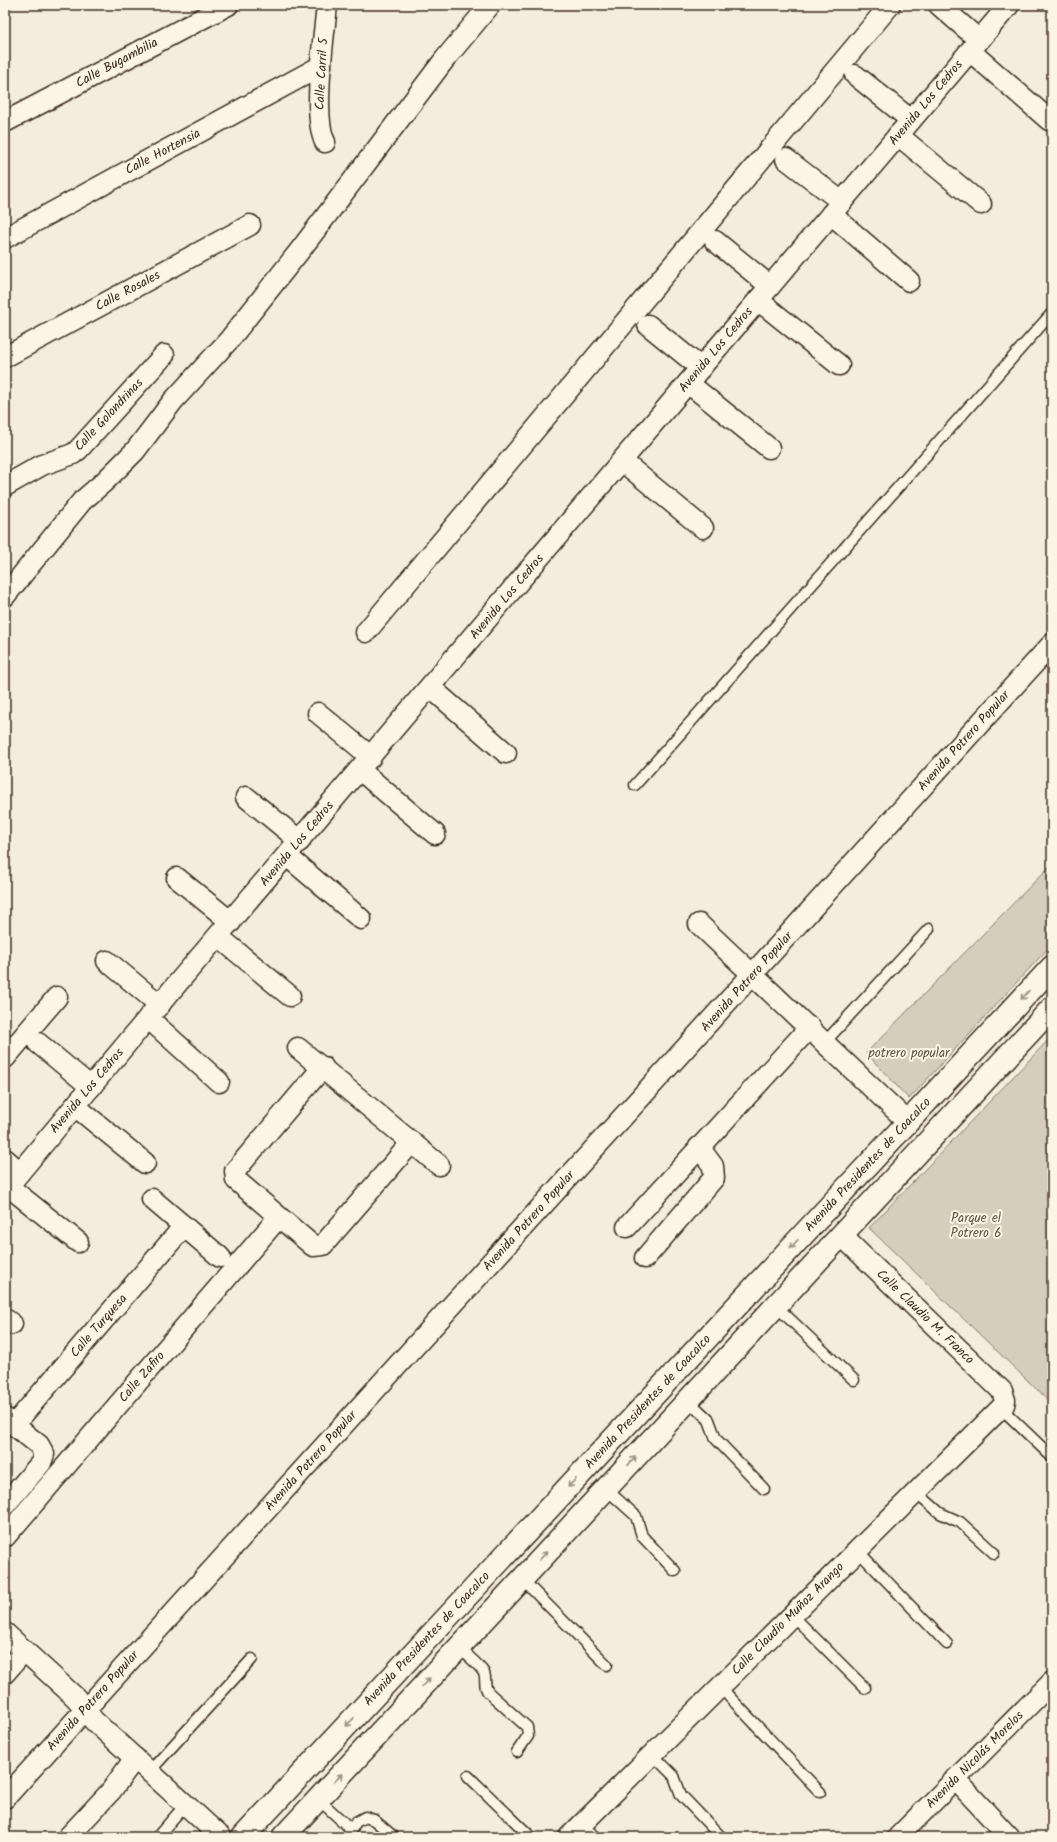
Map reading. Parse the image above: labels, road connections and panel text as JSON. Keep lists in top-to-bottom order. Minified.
{"streets":{"street":["Calle Bugambilia","Calle Carril 5","Avenida Los Cedros","Calle Hortensia","Calle Rosales","Calle Golondrinas","Avenida Potrero Popular","Avenida Presidentes de Coacalco","Calle Claudio M. Franco","Calle Turquesa","Calle Zafiro","Calle Claudio Muñoz Arango","Avenida Nicolás Morelos"]},"crossings":[["Calle Carril 5","Calle Hortensia"],["Calle Claudio M. Franco","Calle Claudio Muñoz Arango"]],"parks":["potrero popular","Parque el Potrero 6"]}
